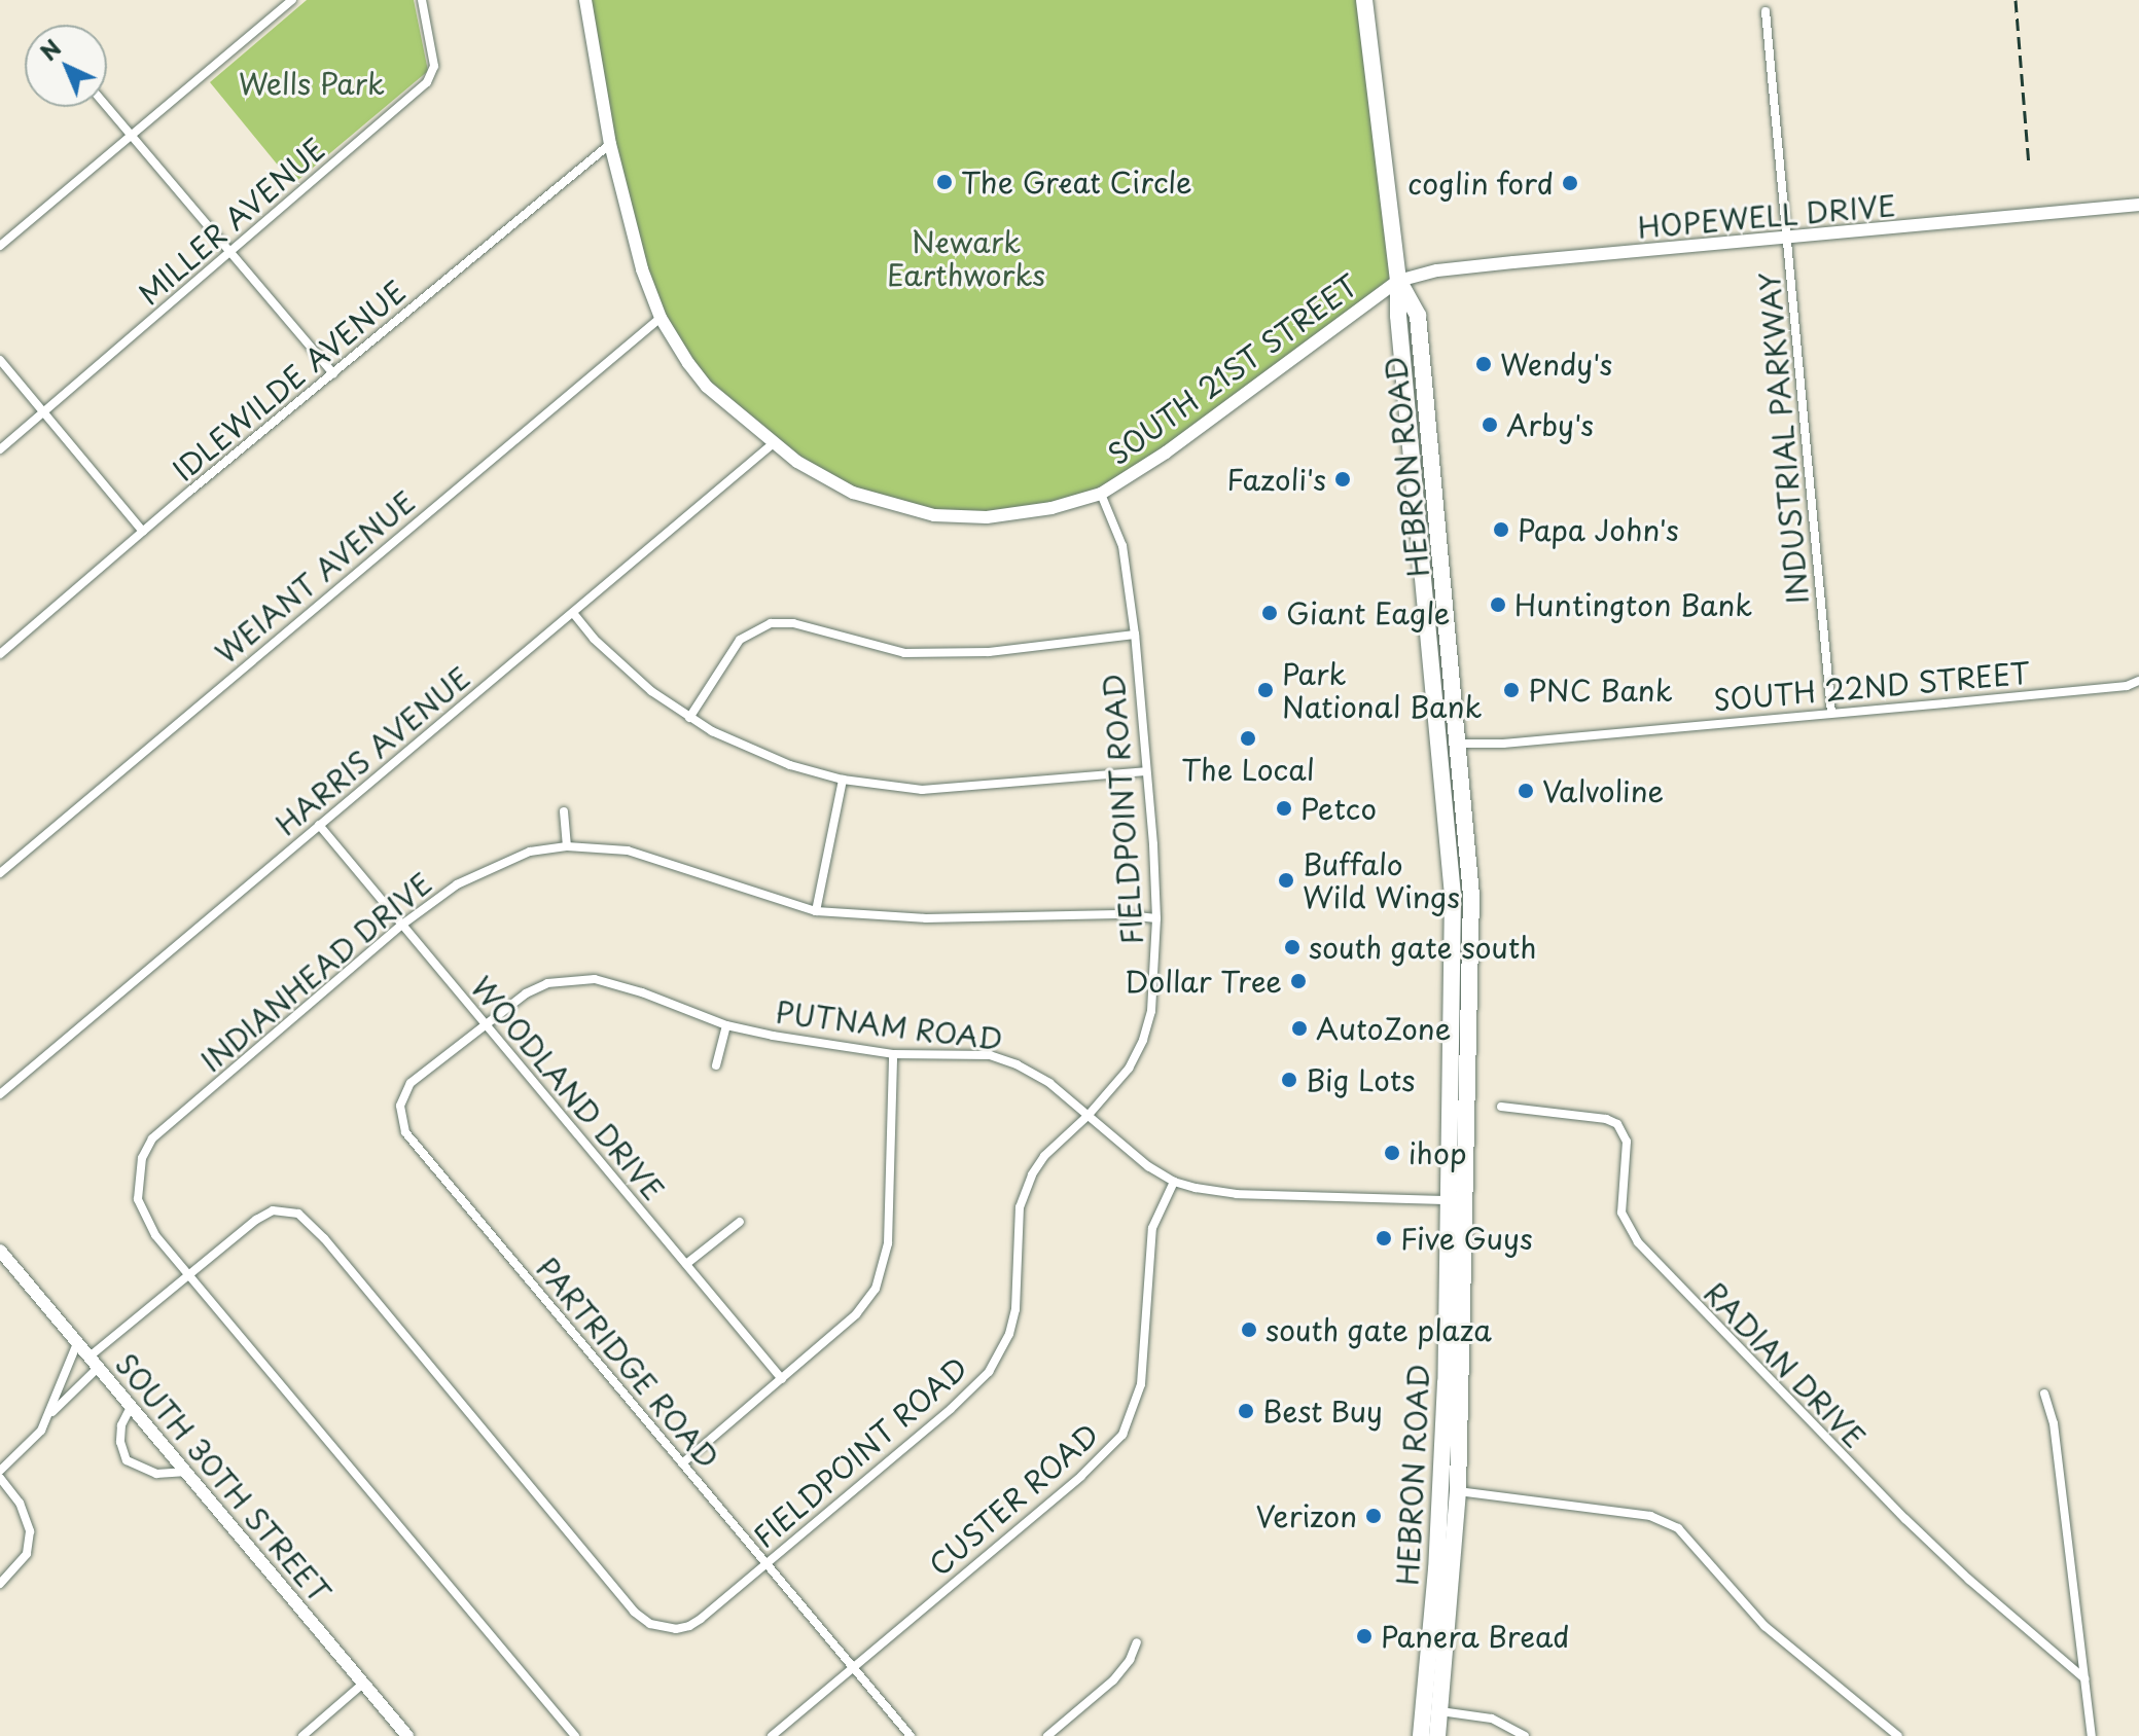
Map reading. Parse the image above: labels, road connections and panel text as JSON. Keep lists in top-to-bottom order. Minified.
{"streets":{"highway":["HEBRON ROAD"],"main road":["HOPEWELL DRIVE","SOUTH 21ST STREET","SOUTH 30TH STREET"],"street":["MILLER AVENUE","IDLEWILDE AVENUE","INDUSTRIAL PARKWAY","WEIANT AVENUE","SOUTH 22ND STREET","HARRIS AVENUE","FIELDPOINT ROAD","INDIANHEAD DRIVE","PUTNAM ROAD","WOODLAND DRIVE","PARTRIDGE ROAD","RADIAN DRIVE","CUSTER ROAD"]},"crossings":[["HOPEWELL DRIVE","SOUTH 21ST STREET"],["HOPEWELL DRIVE","INDUSTRIAL PARKWAY"],["HOPEWELL DRIVE","HEBRON ROAD"],["SOUTH 21ST STREET","IDLEWILDE AVENUE"],["SOUTH 21ST STREET","HEBRON ROAD"],["SOUTH 21ST STREET","WEIANT AVENUE"],["SOUTH 21ST STREET","HARRIS AVENUE"],["SOUTH 21ST STREET","FIELDPOINT ROAD"],["INDUSTRIAL PARKWAY","SOUTH 22ND STREET"],["HEBRON ROAD","SOUTH 22ND STREET"],["HEBRON ROAD","PUTNAM ROAD"],["HARRIS AVENUE","WOODLAND DRIVE"],["FIELDPOINT ROAD","INDIANHEAD DRIVE"],["FIELDPOINT ROAD","PUTNAM ROAD"],["FIELDPOINT ROAD","PARTRIDGE ROAD"],["FIELDPOINT ROAD","SOUTH 30TH STREET"],["INDIANHEAD DRIVE","WOODLAND DRIVE"],["PUTNAM ROAD","WOODLAND DRIVE"],["PUTNAM ROAD","PARTRIDGE ROAD"],["PUTNAM ROAD","CUSTER ROAD"],["WOODLAND DRIVE","PARTRIDGE ROAD"],["PARTRIDGE ROAD","CUSTER ROAD"]],"parks":["Wells Park","Newark Earthworks"],"places":["The Great Circle","coglin ford","Wendy's","Arby's","Fazoli's","Papa John's","Huntington Bank","Giant Eagle","Park National Bank","PNC Bank","The Local","Valvoline","Petco","Buffalo Wild Wings","south gate south","Dollar Tree","AutoZone","Big Lots","ihop","Five Guys","south gate plaza","Best Buy","Verizon","Panera Bread"],"north":"top left"}
